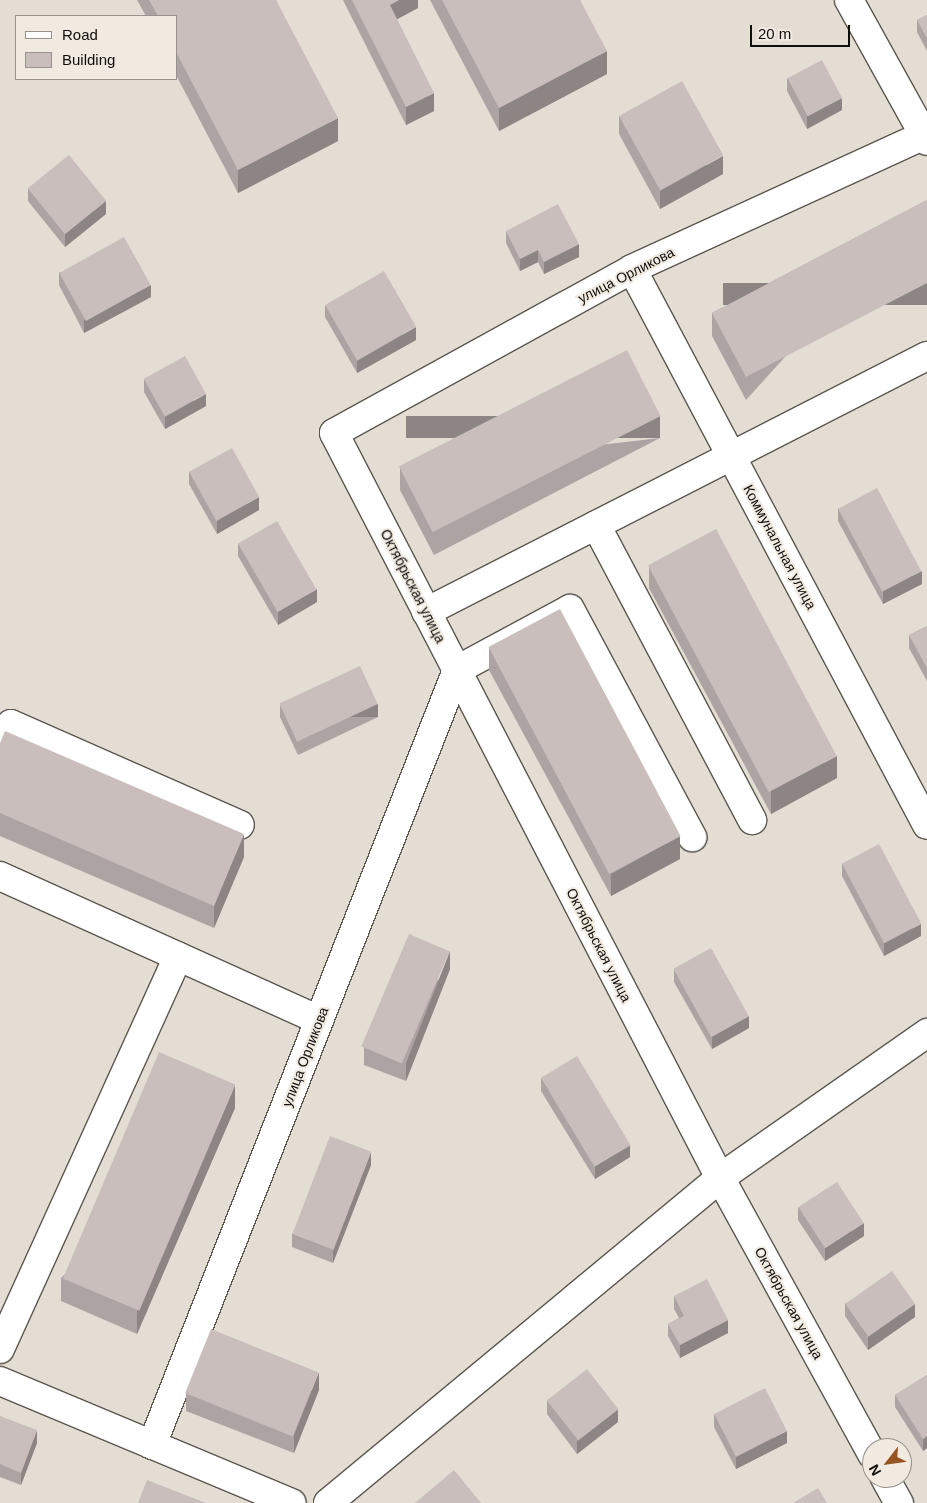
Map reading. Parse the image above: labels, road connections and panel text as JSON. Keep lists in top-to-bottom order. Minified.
{"streets":{"street":["улица Орликова","Коммунальная улица","Октябрьская улица"]},"crossings":[["улица Орликова","Коммунальная улица"],["улица Орликова","Октябрьская улица"]],"legend":["Road","Building"],"scale_bar":"20 m","north":"bottom left"}
